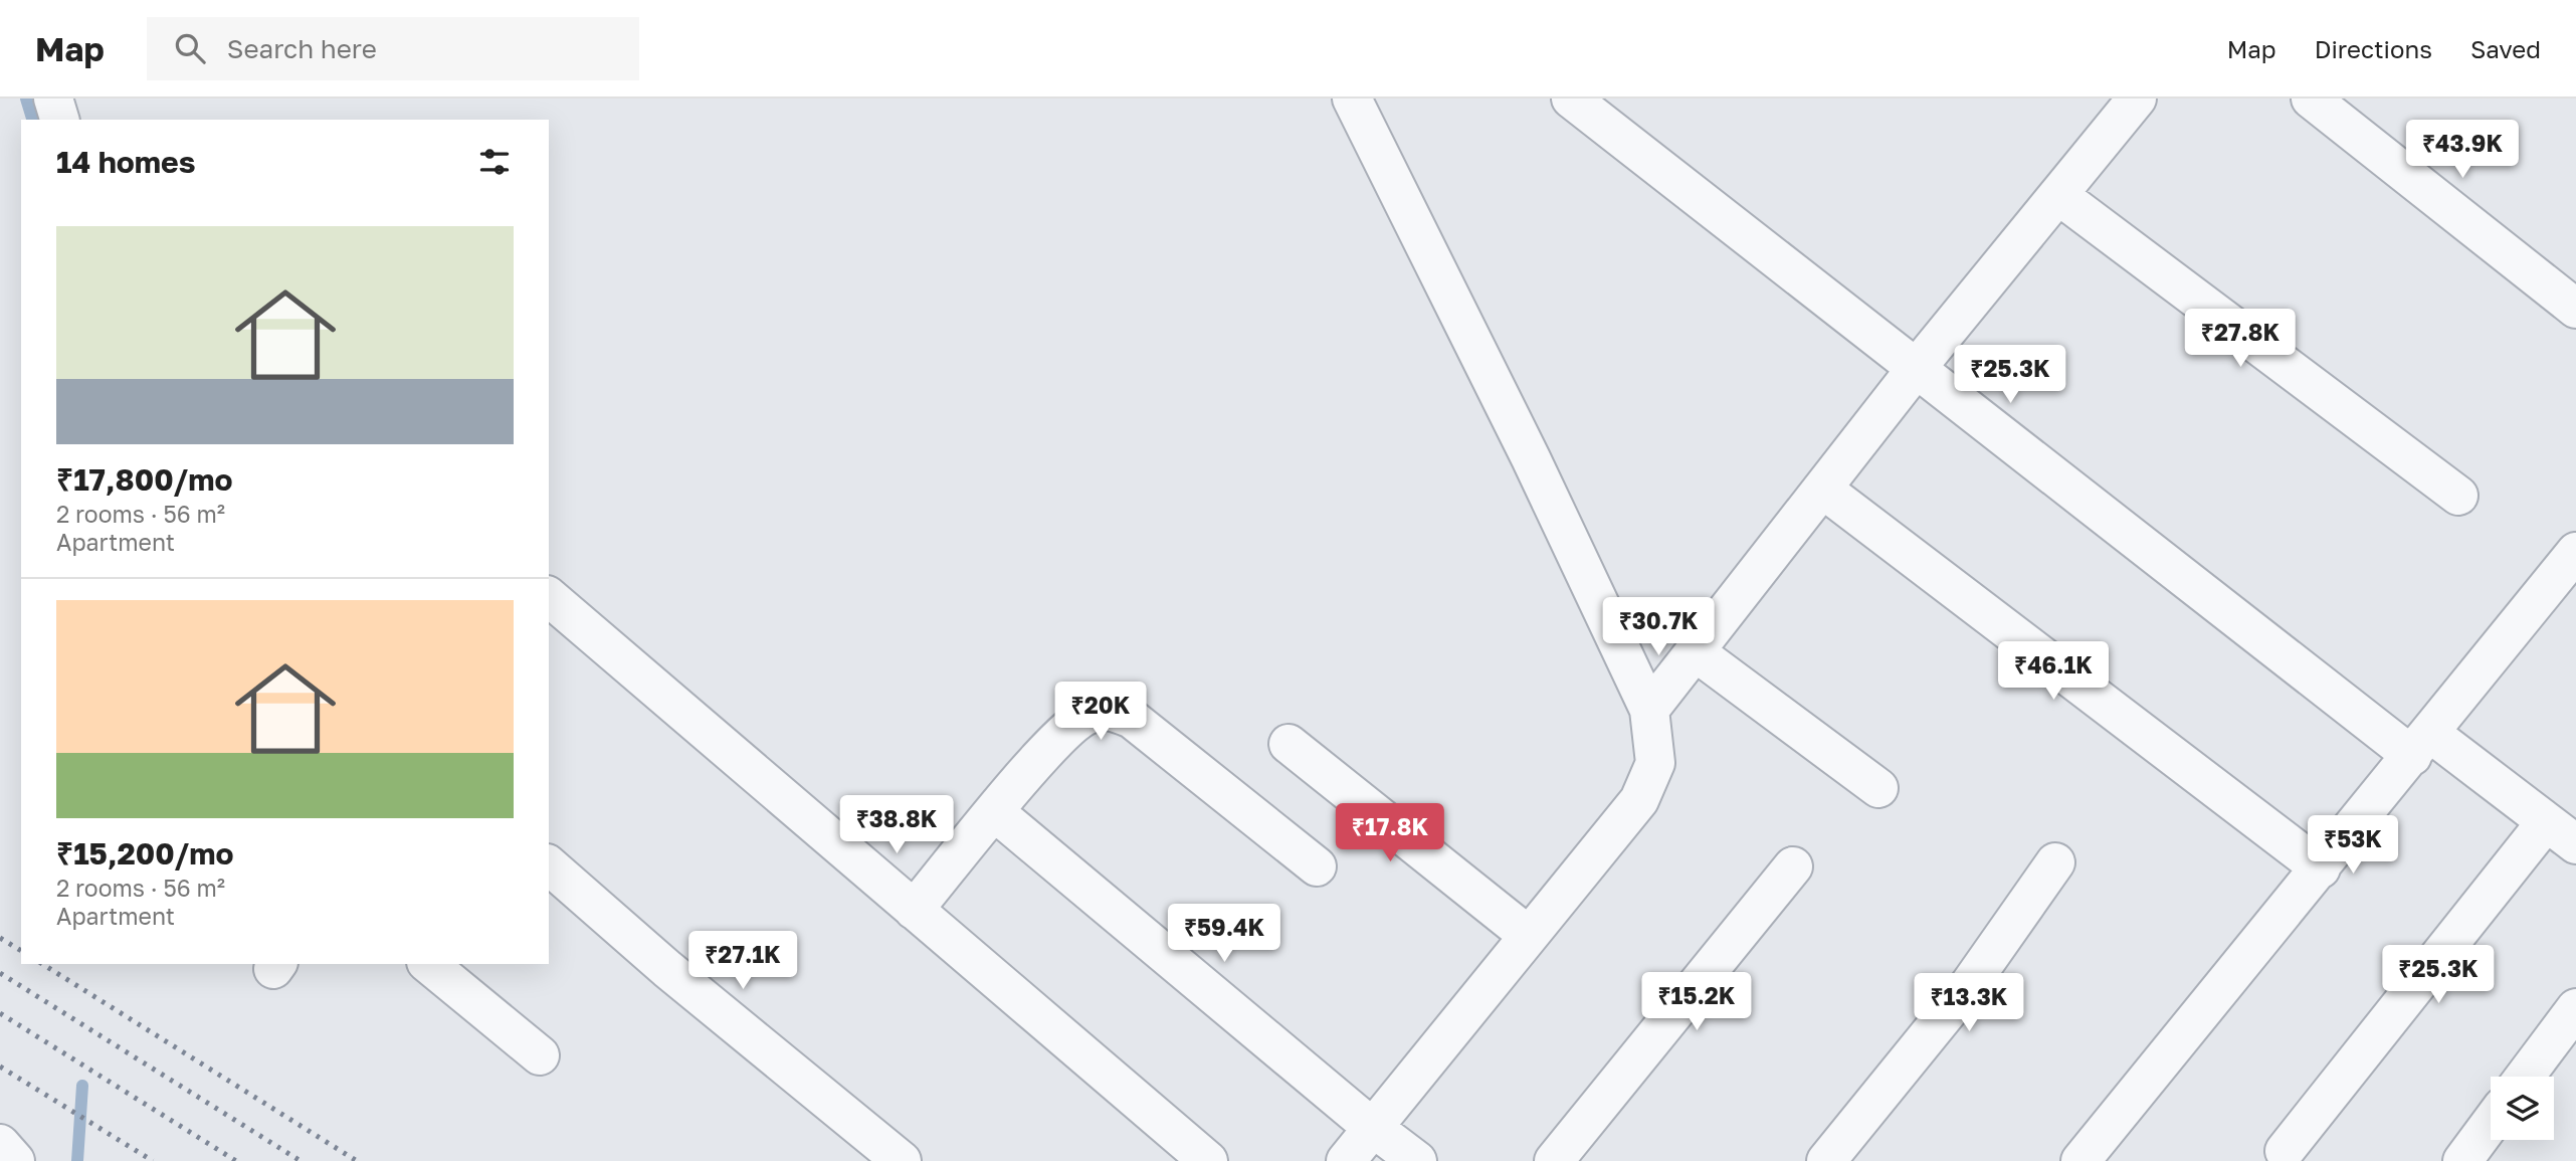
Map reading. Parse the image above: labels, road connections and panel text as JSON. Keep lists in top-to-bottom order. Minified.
{"page":{"header":"Map","search":"Search here","nav":["Map","Directions","Saved"],"price":["₹43.9K","₹27.8K","₹25.3K","₹30.7K","₹46.1K","₹20K","₹38.8K","₹17.8K","₹53K","₹59.4K","₹27.1K","₹25.3K","₹15.2K","₹13.3K"],"heading":"14 homes","list":[{"name":"₹17,800/mo","note":"2 rooms · 56 m² · Apartment"},{"name":"₹15,200/mo","note":"2 rooms · 56 m² · Apartment"}]}}
